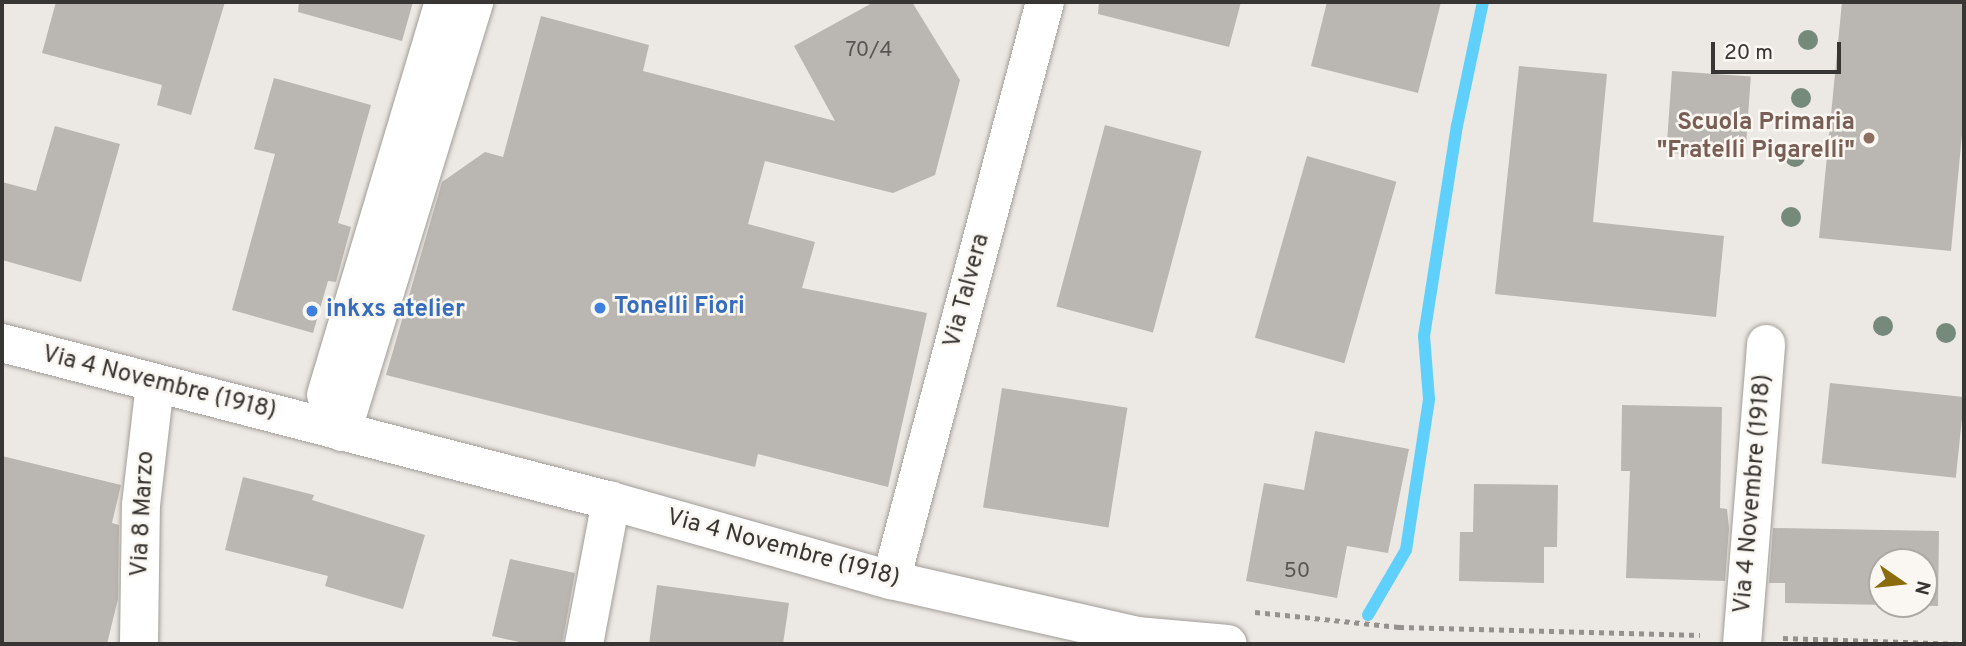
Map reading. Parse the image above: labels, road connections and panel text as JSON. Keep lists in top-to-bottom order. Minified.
{"streets":{"street":["Via Talvera","Via 4 Novembre (1918)","Via 8 Marzo"]},"crossings":[["Via Talvera","Via 4 Novembre (1918)"],["Via 4 Novembre (1918)","Via 8 Marzo"]],"places":["Scuola Primaria \"Fratelli Pigarelli\"","Tonelli Fiori","inkxs atelier"],"house_numbers":["70/4","50"],"scale_bar":"20 m","north":"right"}
